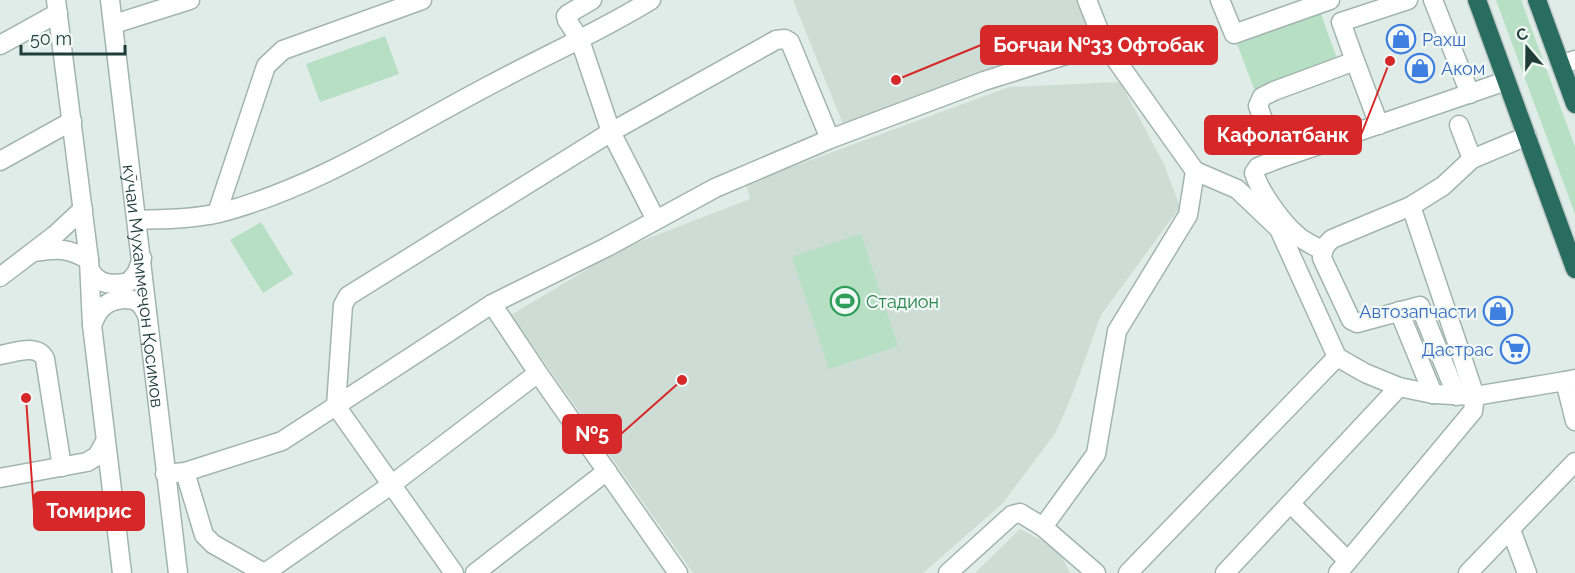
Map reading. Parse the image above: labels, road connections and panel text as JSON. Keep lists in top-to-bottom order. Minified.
{"streets":{"street":["кӯчаи Мухаммеҷон Қосимов"]},"places":{"shop":["Рахш","Аком","Автозапчасти"],"other":["Кафолатбанк","Боғчаи №33 Офтобак","№5","Томирис"],"sports":["Стадион"],"supermarket":["Дастрас"]},"scale_bar":"50 m","north":"top"}
